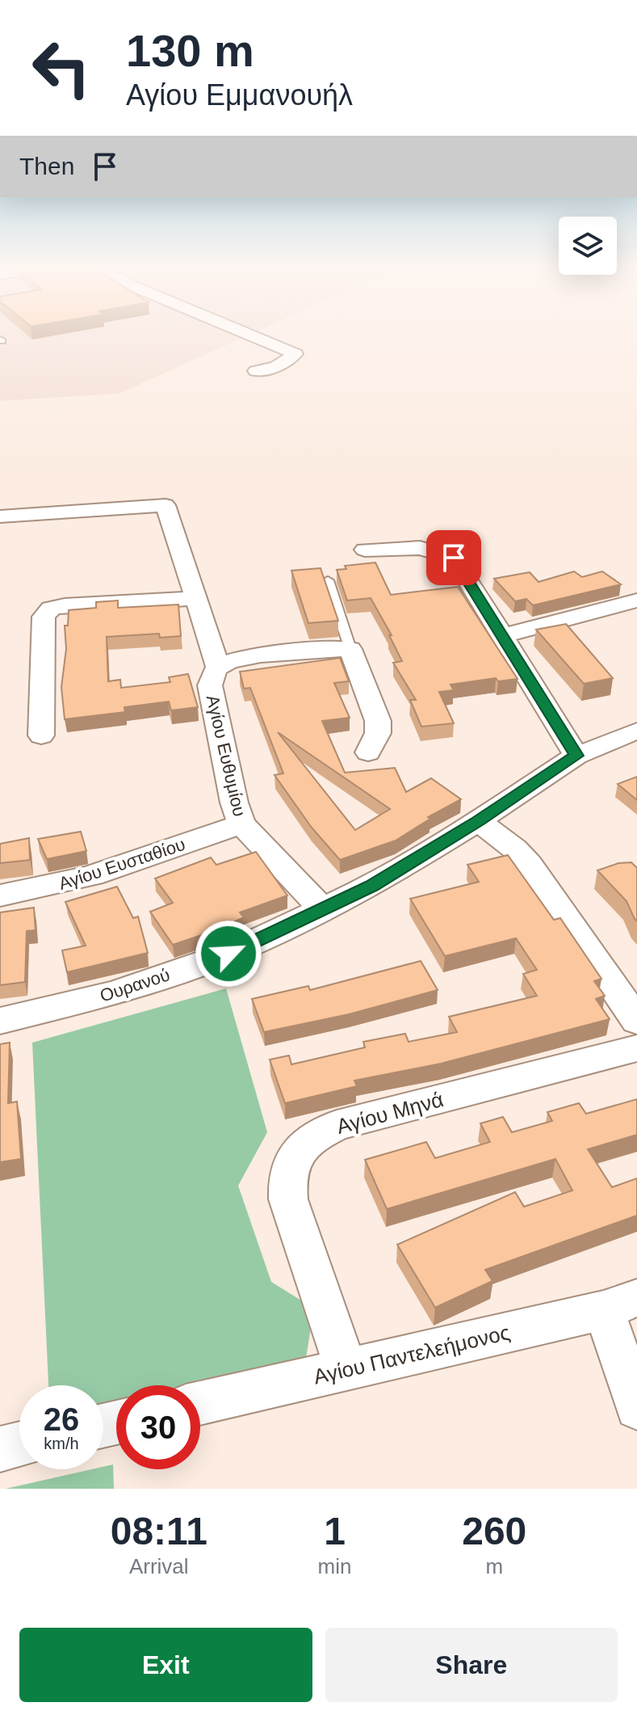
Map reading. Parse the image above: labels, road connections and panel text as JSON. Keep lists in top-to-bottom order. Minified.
{"streets":{"street":["Αγίου Ευθυμίου","Αγίου Ευσταθίου","Ουρανού","Αγίου Μηνά","Αγίου Παντελεήμονος"]},"crossings":[["Αγίου Ευθυμίου","Αγίου Ευσταθίου"],["Αγίου Ευθυμίου","Ουρανού"],["Αγίου Μηνά","Αγίου Παντελεήμονος"]],"page":{"turn":["130 m","Αγίου Εμμανουήλ"],"then":"Then","speed":"26 km/h","limit":"30","eta":["08:11","Arrival","1","min","260","m"],"buttons":["Exit","Share"]}}
